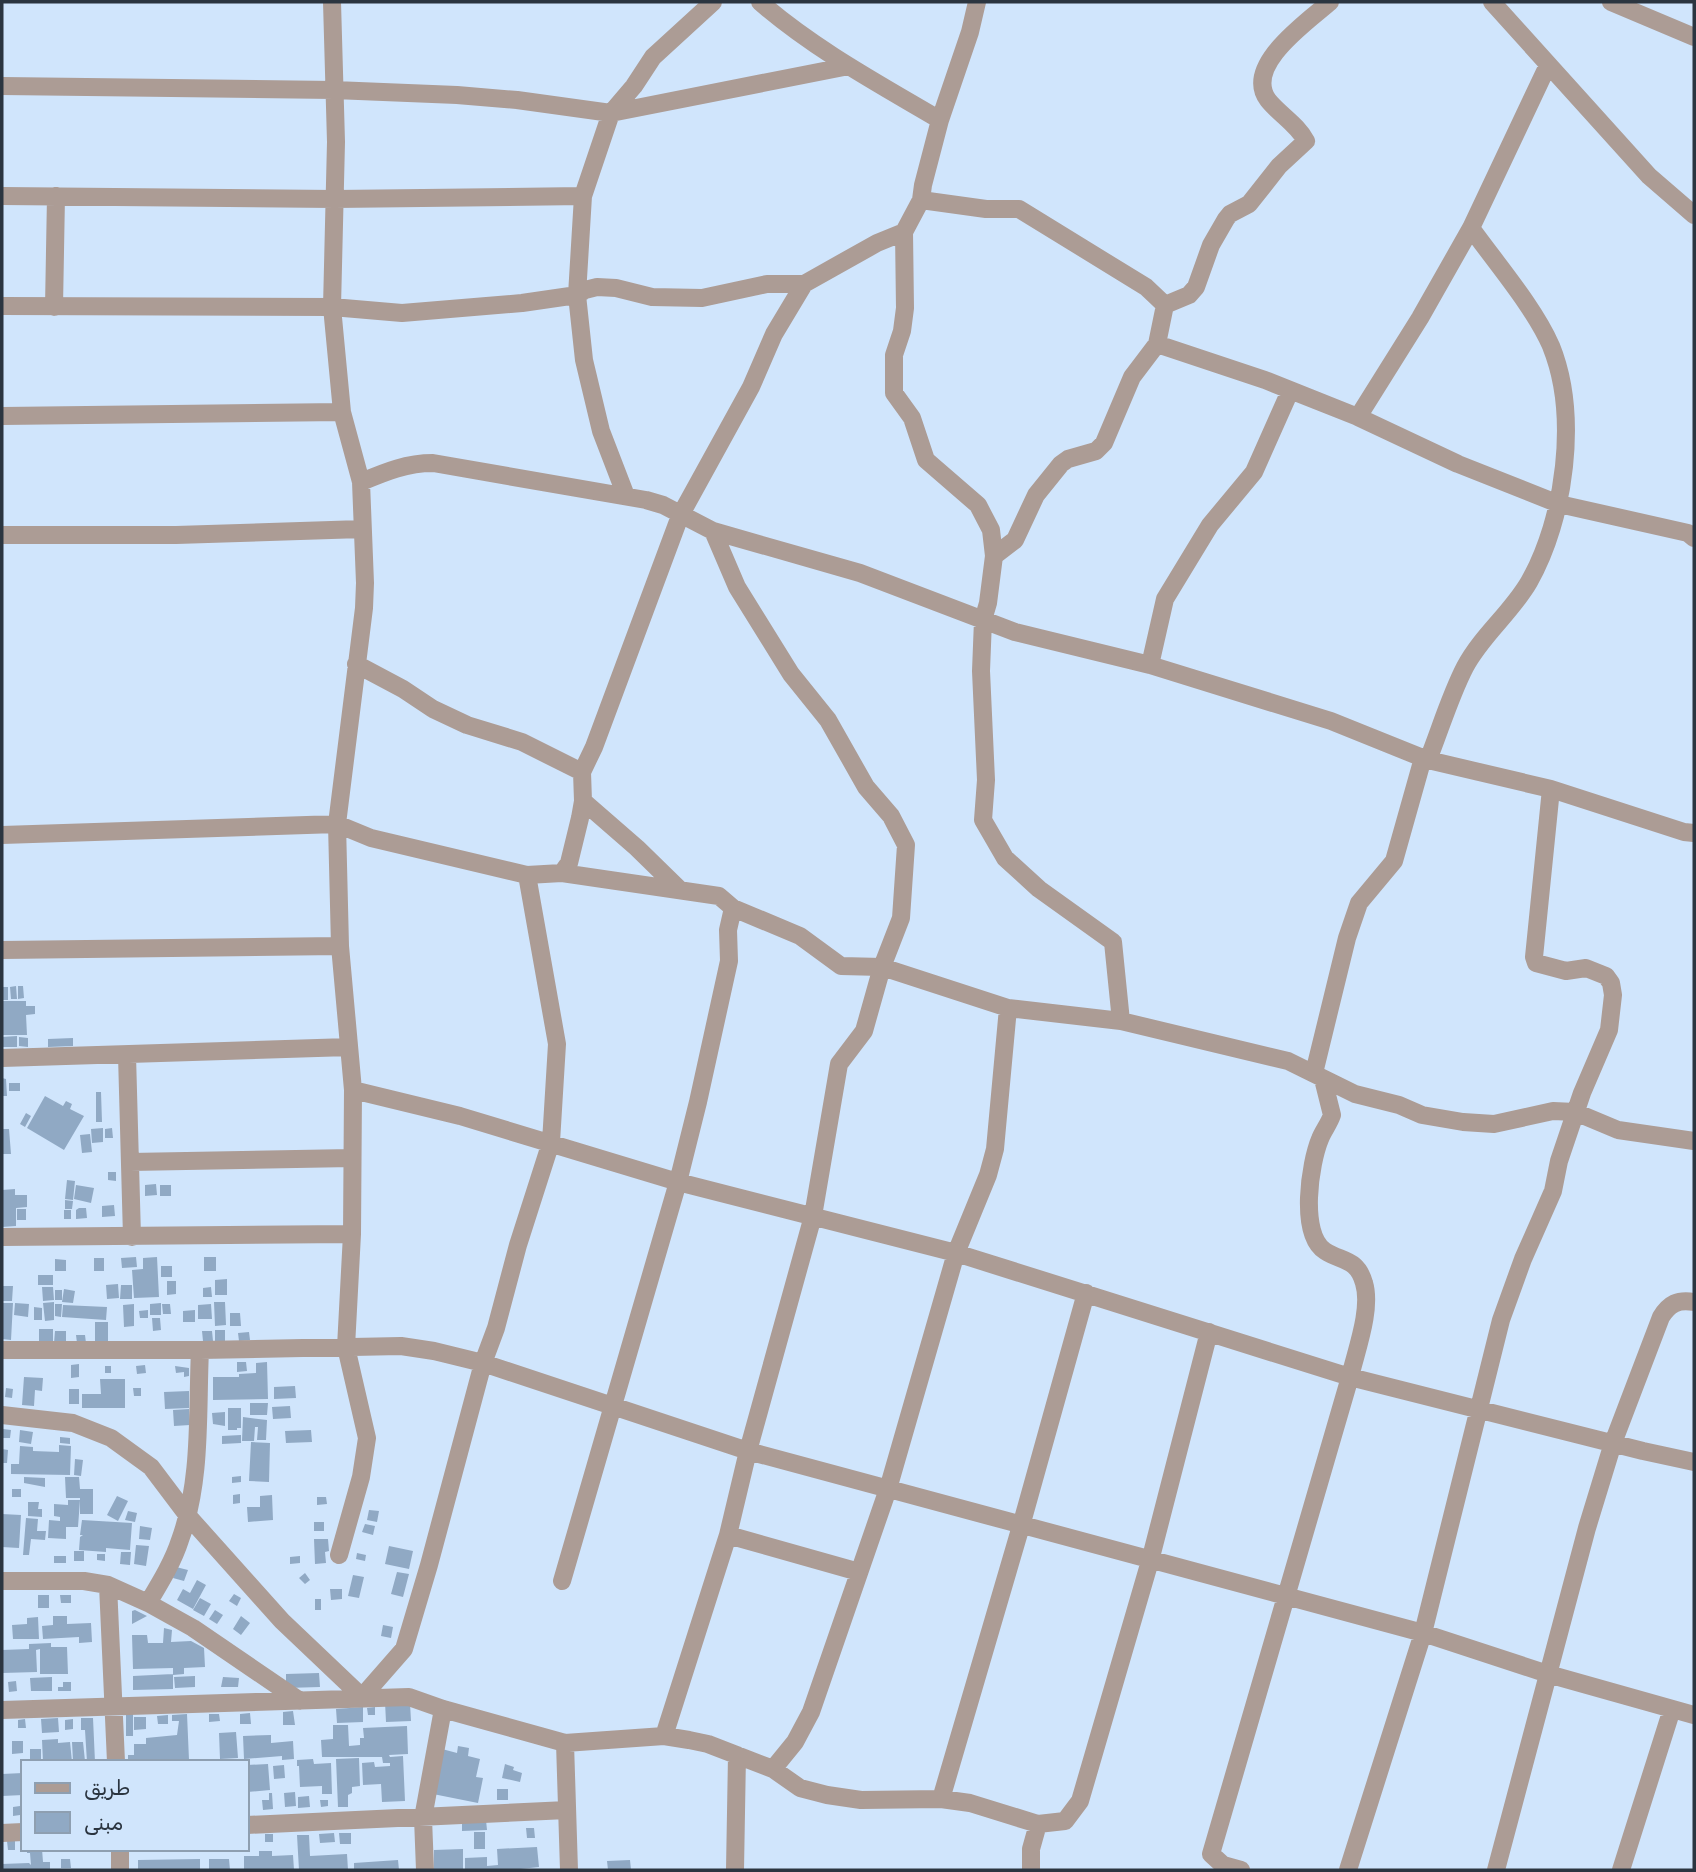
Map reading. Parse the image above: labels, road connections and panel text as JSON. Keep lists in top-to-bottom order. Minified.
{"legend":["طريق","مبنى"]}
